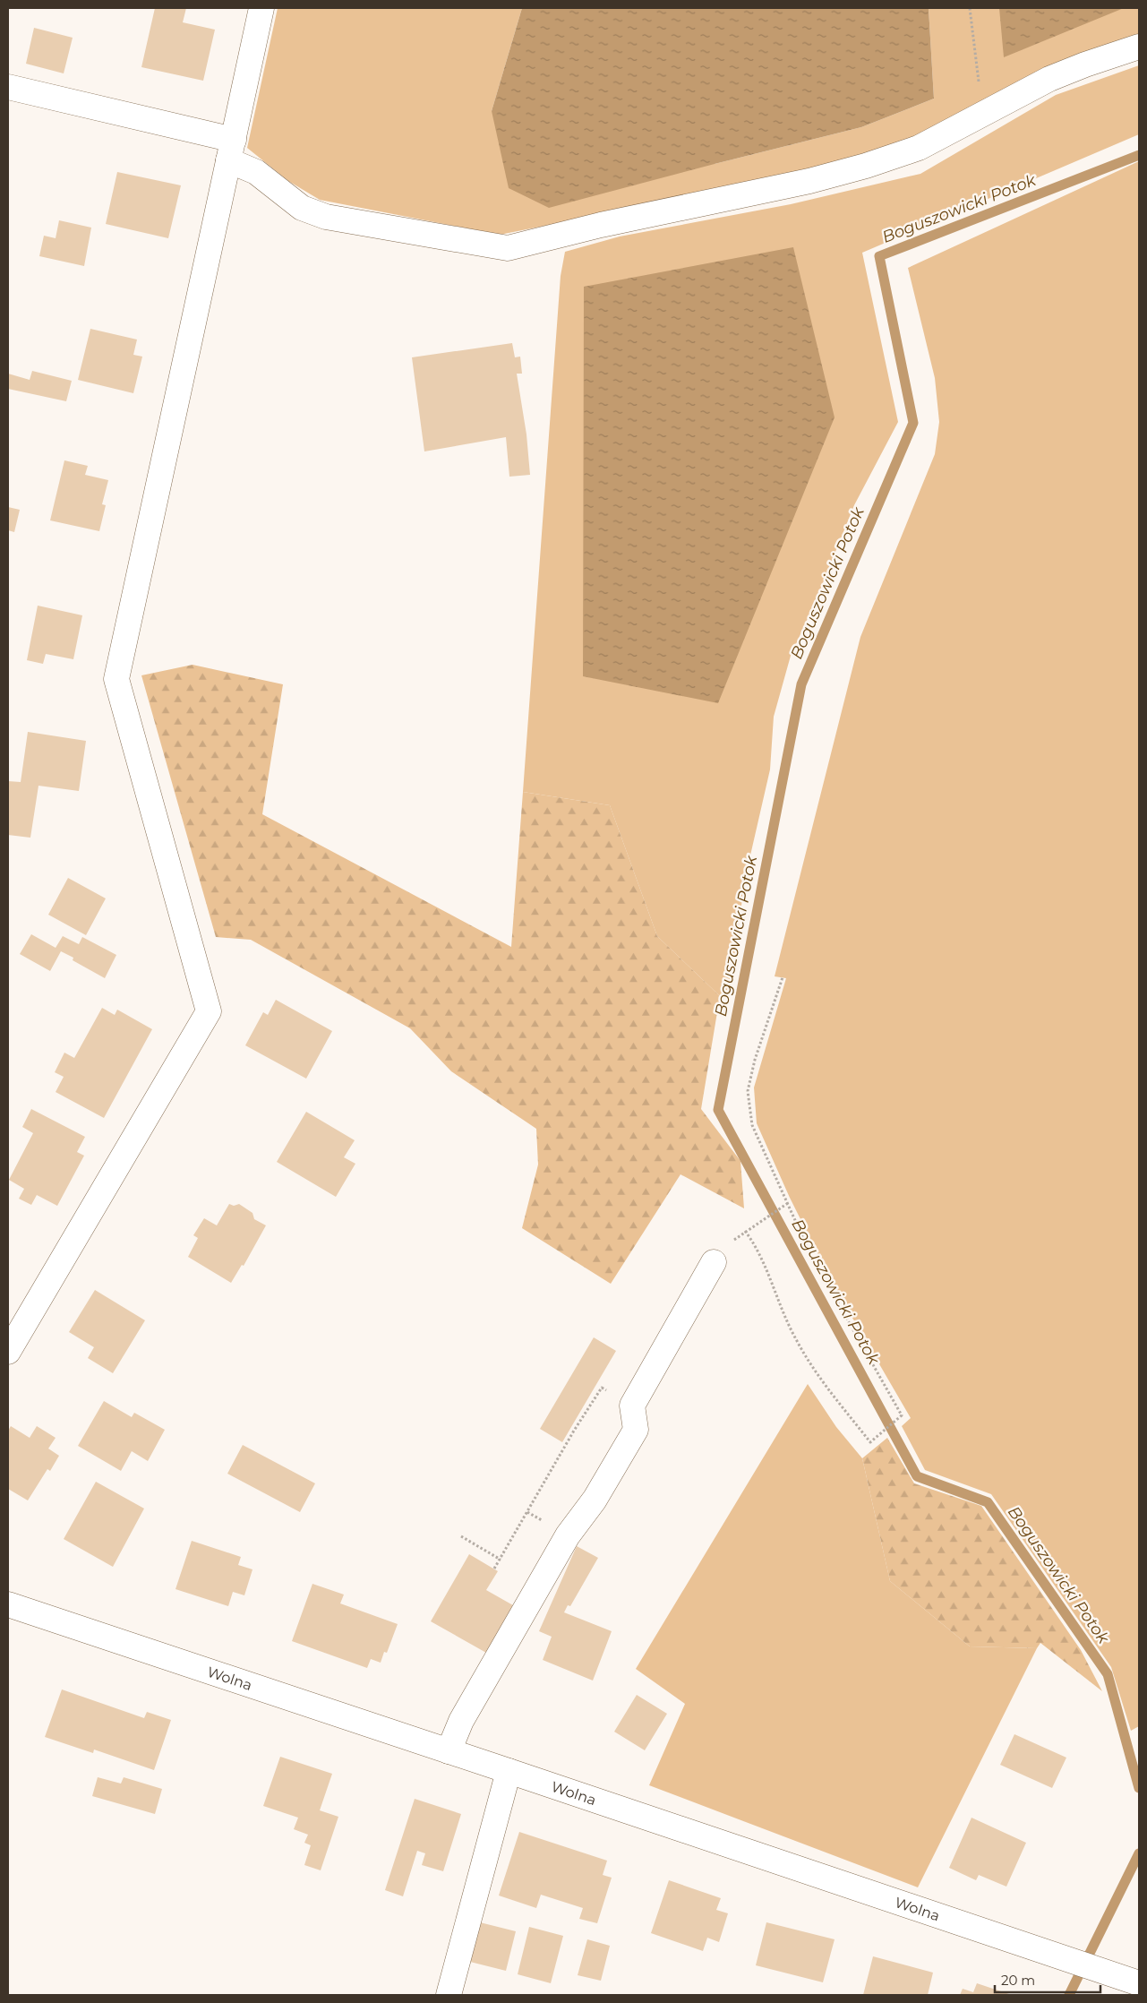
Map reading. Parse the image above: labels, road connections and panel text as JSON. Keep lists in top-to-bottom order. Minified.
{"streets":{"street":["Wolna"]},"water":["Boguszowicki Potok"],"scale_bar":"20 m"}
